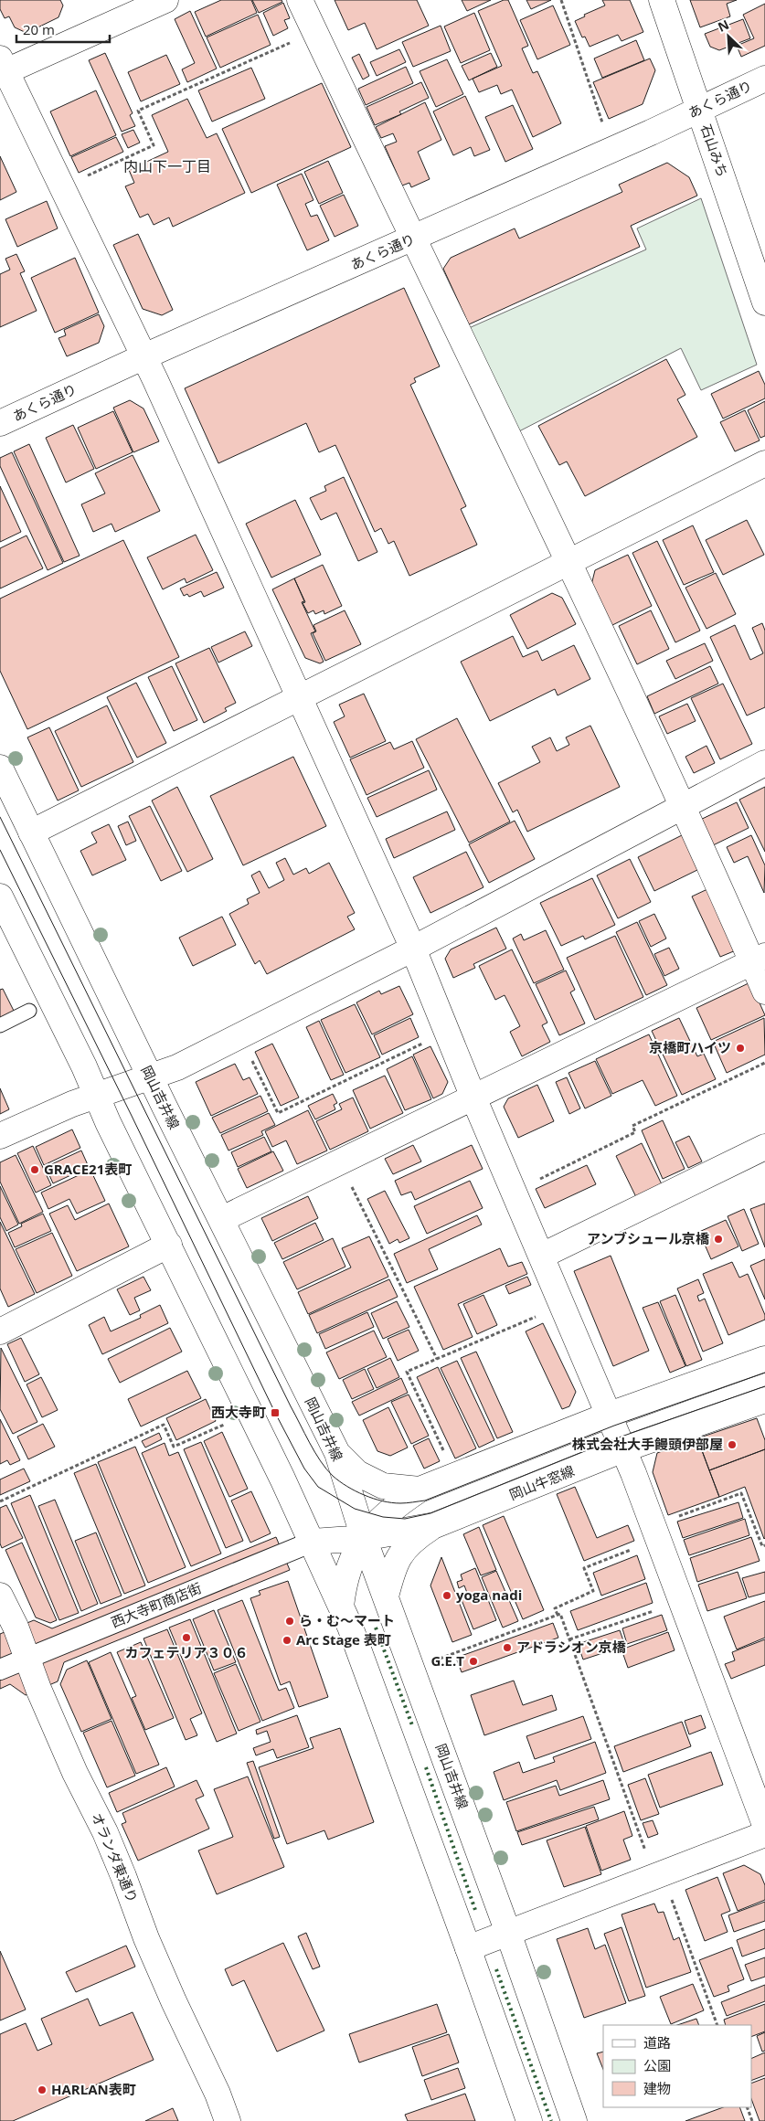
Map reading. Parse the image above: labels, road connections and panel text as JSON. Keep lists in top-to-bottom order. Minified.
{"streets":{"street":["あくら通り","石山みち","岡山吉井線","岡山牛窓線","西大寺町商店街","オランダ東通り"]},"crossings":[["あくら通り","石山みち"],["岡山吉井線","岡山牛窓線"],["岡山牛窓線","西大寺町商店街"],["西大寺町商店街","オランダ東通り"]],"districts":["内山下一丁目"],"places":{"other":["京橋町ハイツ","GRACE21表町","アンブシュール京橋","株式会社大手饅頭伊部屋","yoga nadi","ら・む～マート","カフェテリア３０６","Arc Stage 表町","アドラシオン京橋","G.E.T","HARLAN表町"],"transit":["西大寺町"]},"legend":["道路","公園","建物"],"scale_bar":"20 m","north":"top left"}
